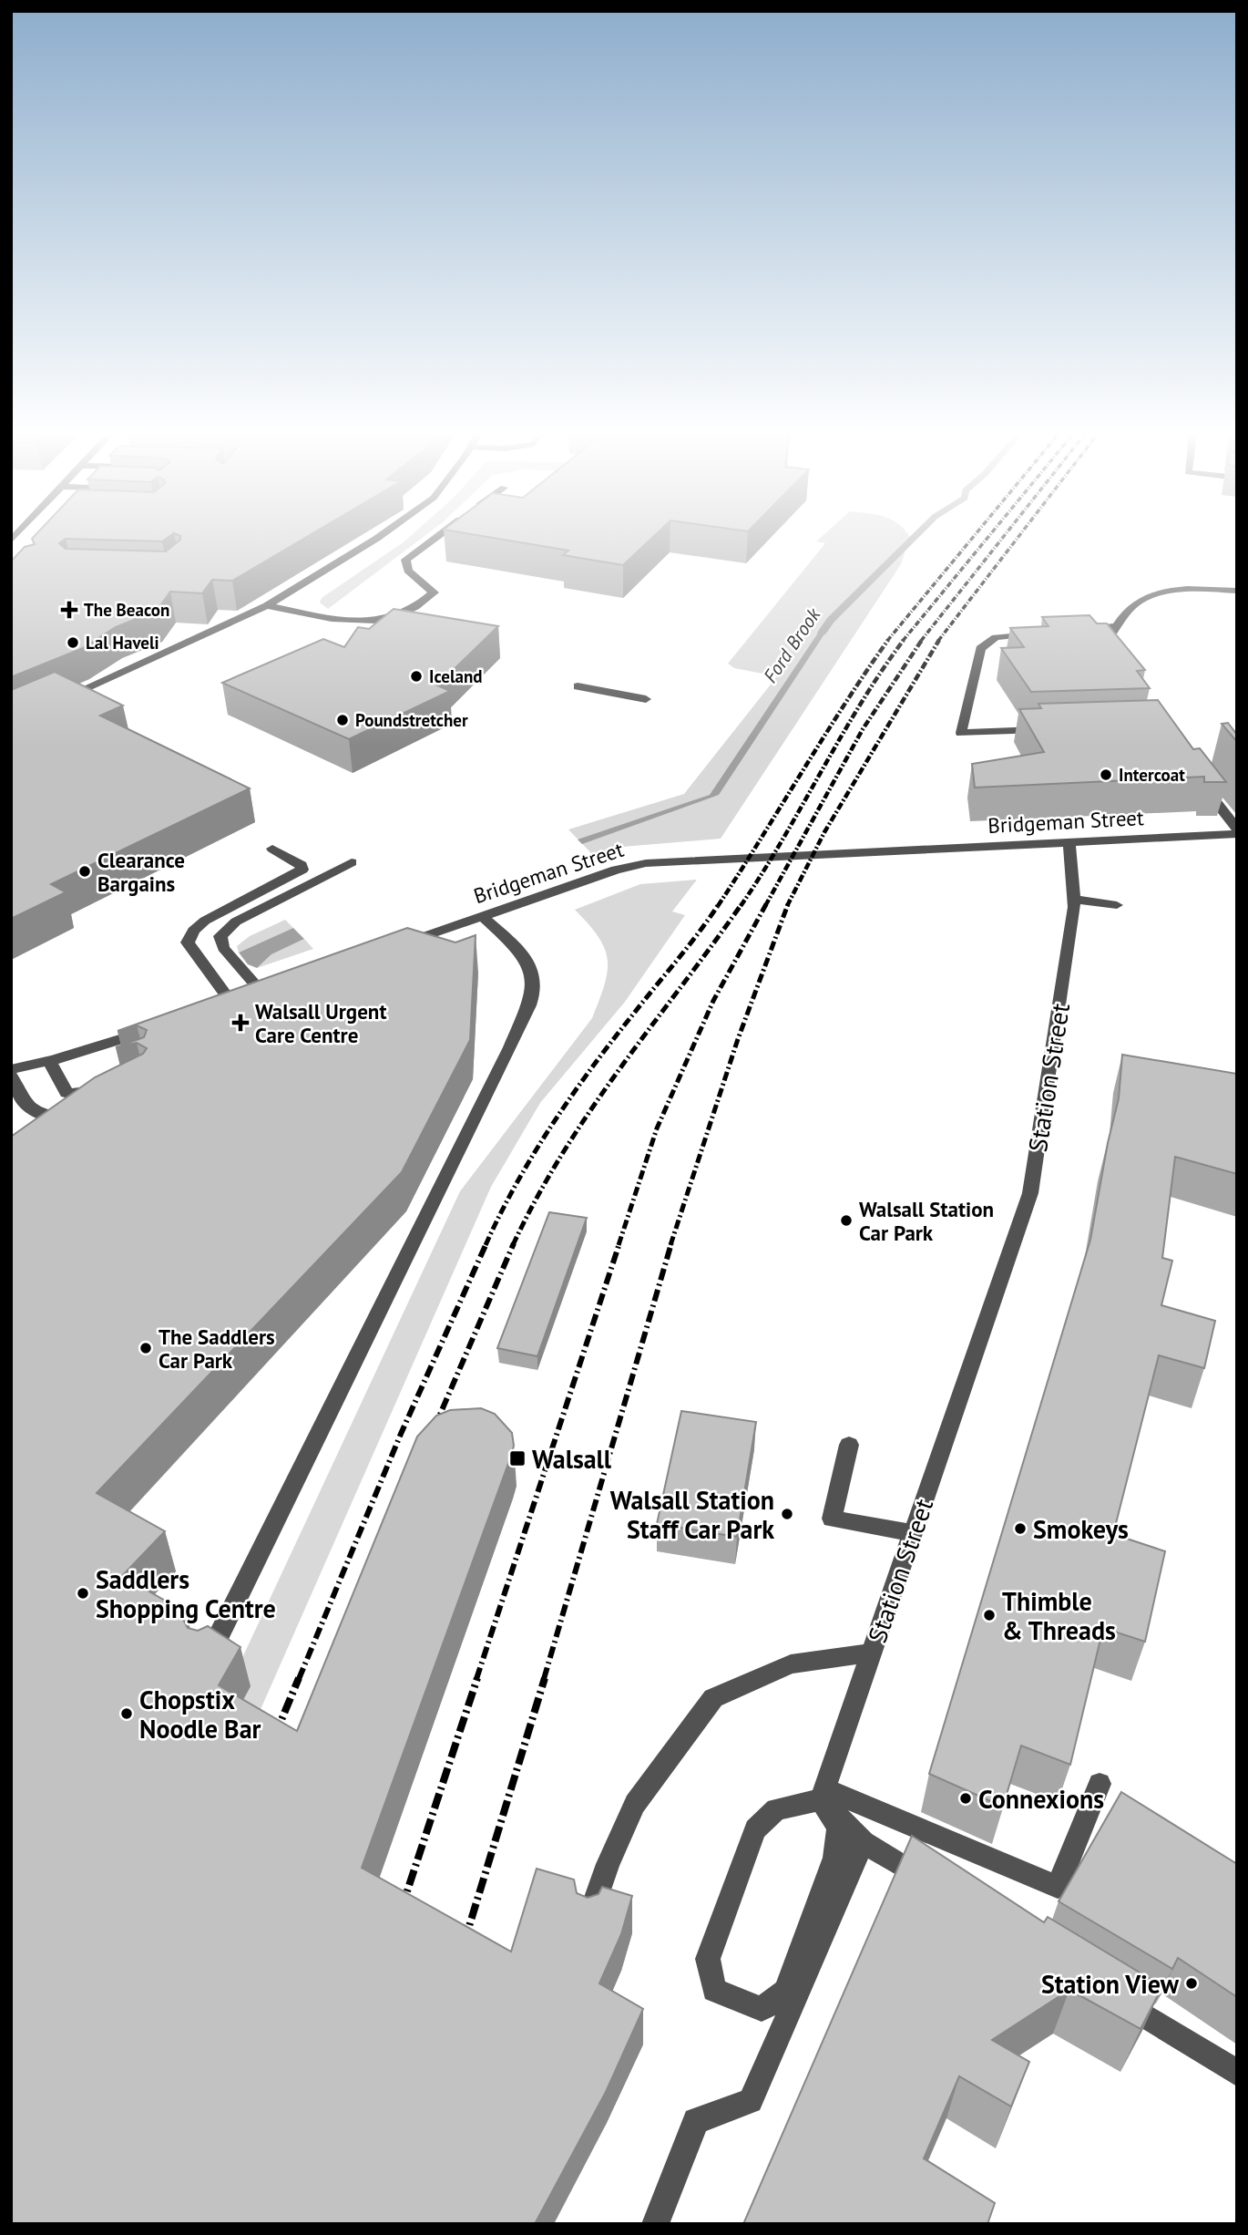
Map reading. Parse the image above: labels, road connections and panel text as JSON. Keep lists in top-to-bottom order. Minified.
{"streets":{"street":["Bridgeman Street","Station Street"]},"crossings":[["Bridgeman Street","Station Street"]],"water":["Ford Brook"],"places":{"health":["The Beacon","Walsall Urgent Care Centre"],"other":["Lal Haveli","Iceland","Poundstretcher","Intercoat","Clearance Bargains","Walsall Station Car Park","The Saddlers Car Park","Walsall Station Staff Car Park","Smokeys","Saddlers Shopping Centre","Thimble & Threads","Chopstix Noodle Bar","Connexions","Station View"],"transit":["Walsall"]}}
